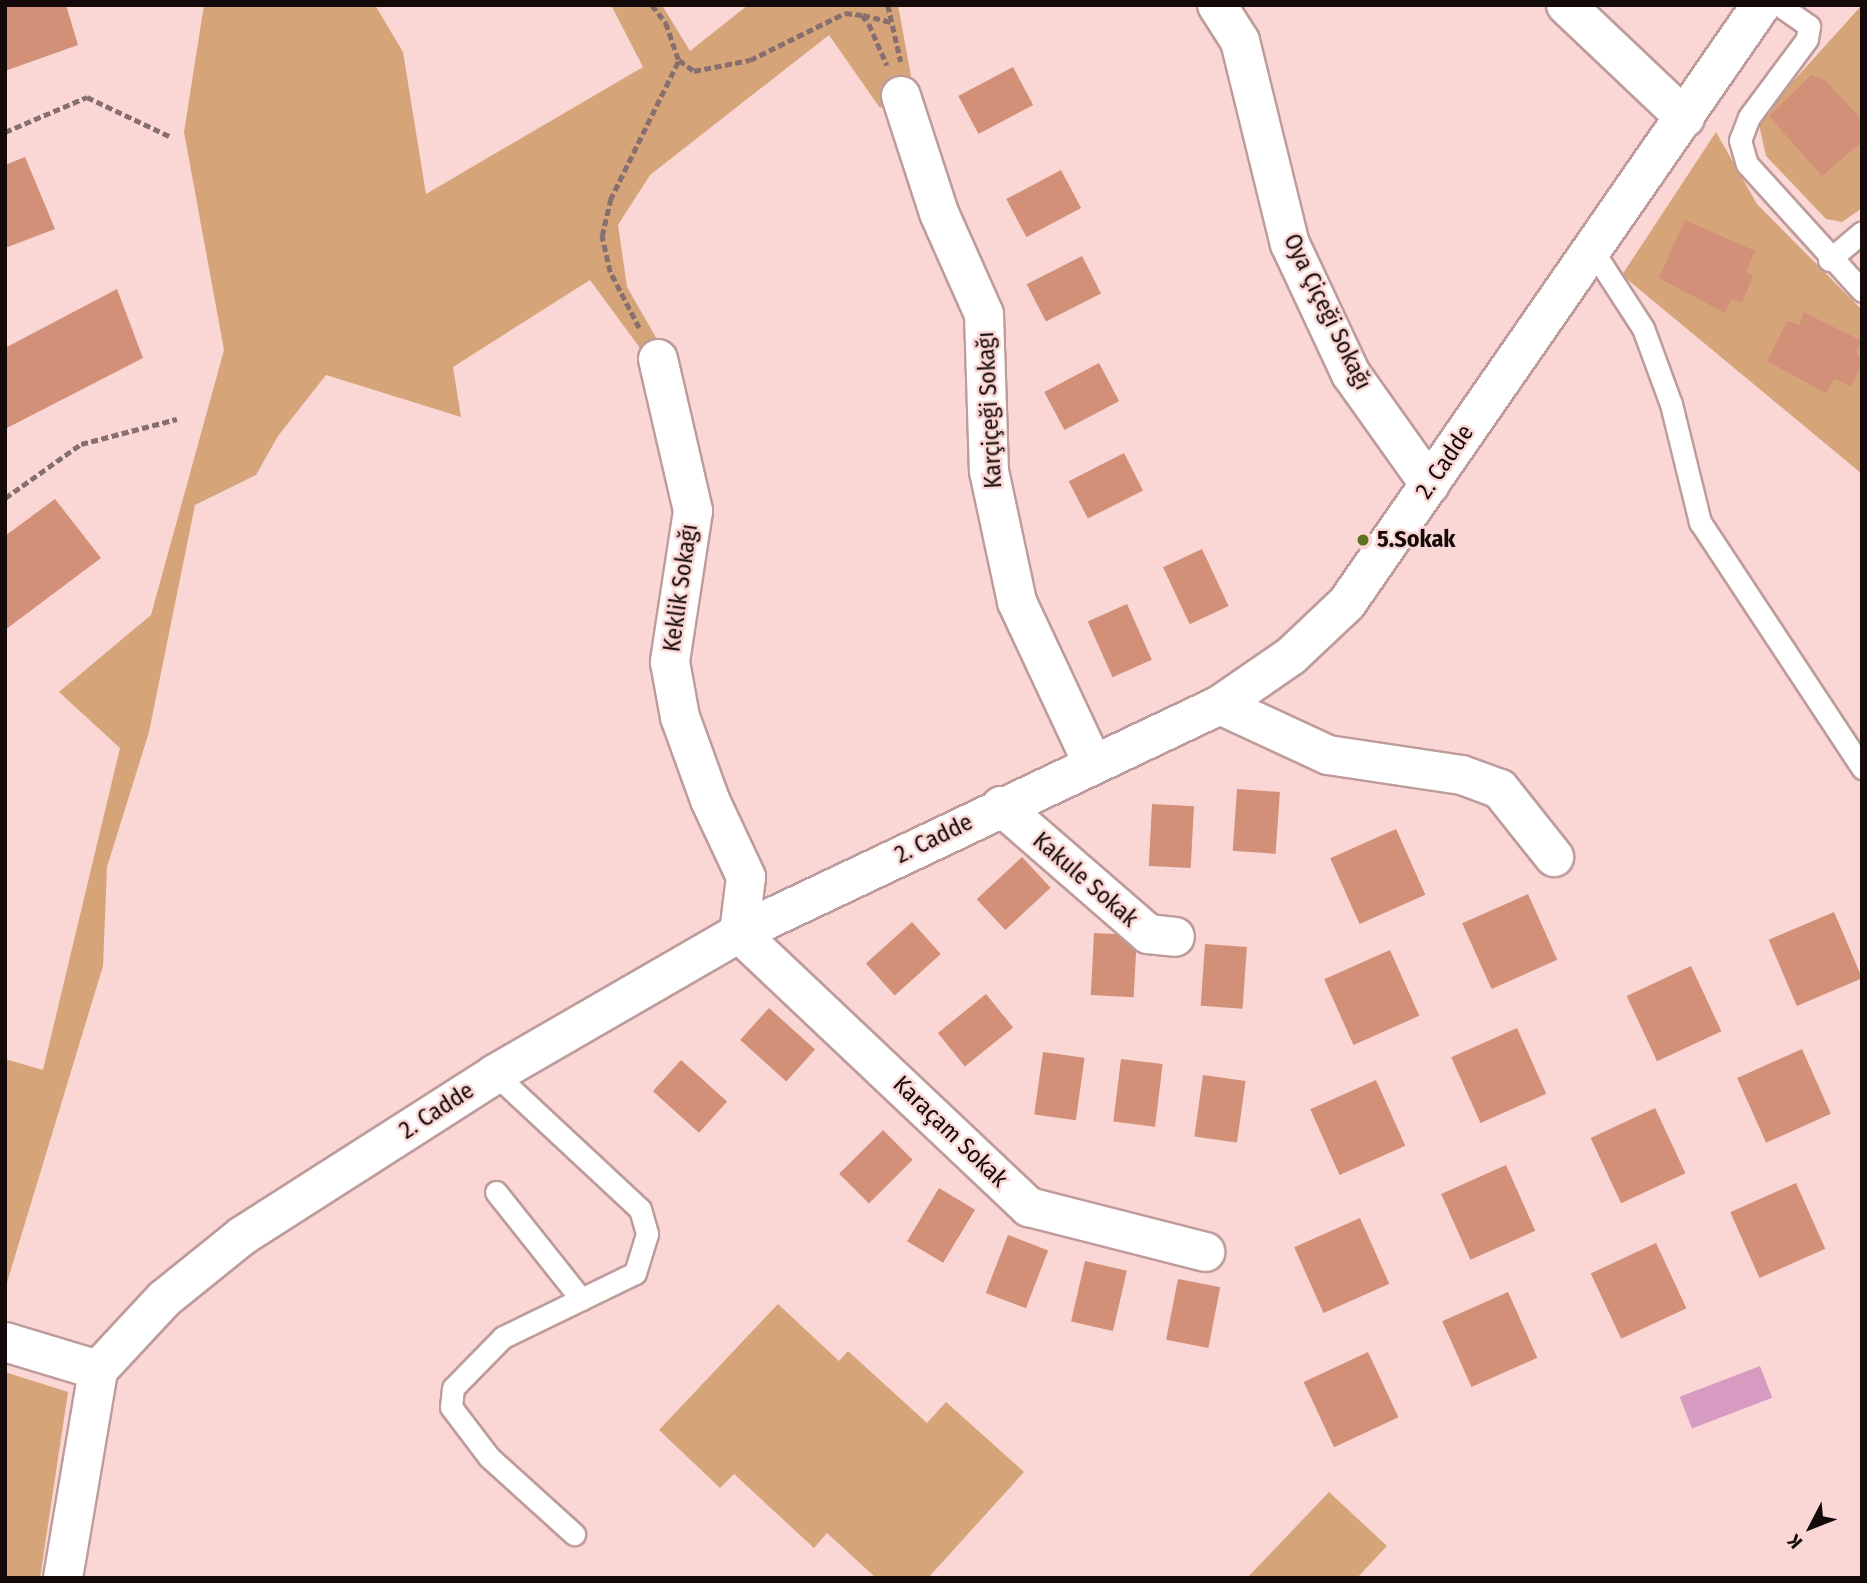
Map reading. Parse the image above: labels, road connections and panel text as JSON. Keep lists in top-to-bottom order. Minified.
{"streets":{"street":["Oya Çiçeği Sokağı","Karçiçeği Sokağı","2. Cadde","Keklik Sokağı","Kakule Sokak","Karaçam Sokak"]},"crossings":[["Oya Çiçeği Sokağı","2. Cadde"],["Karçiçeği Sokağı","2. Cadde"],["2. Cadde","Keklik Sokağı"],["2. Cadde","Kakule Sokak"],["2. Cadde","Karaçam Sokak"],["Keklik Sokağı","Karaçam Sokak"]],"places":["5.Sokak"],"north":"bottom left"}
